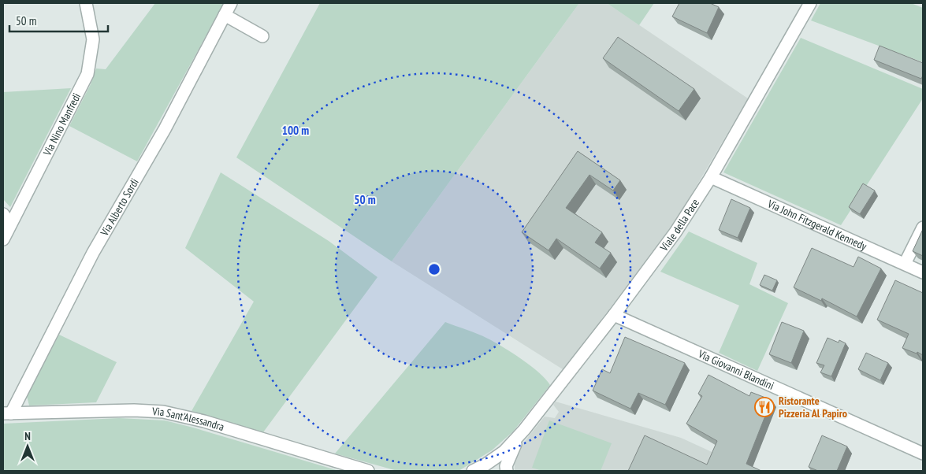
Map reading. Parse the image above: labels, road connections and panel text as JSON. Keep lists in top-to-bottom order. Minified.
{"streets":{"street":["Via Nino Manfredi","Via Alberto Sordi","Viale della Pace","Via John Fitzgerald Kennedy","Via Giovanni Blandini","Via Sant'Alessandra"]},"crossings":[["Via Alberto Sordi","Via Sant'Alessandra"],["Viale della Pace","Via John Fitzgerald Kennedy"],["Viale della Pace","Via Giovanni Blandini"]],"places":{"restaurant":["Ristorante Pizzeria Al Papiro"]},"scale_bar":"50 m","north":"top","rings":["100 m","50 m"]}
